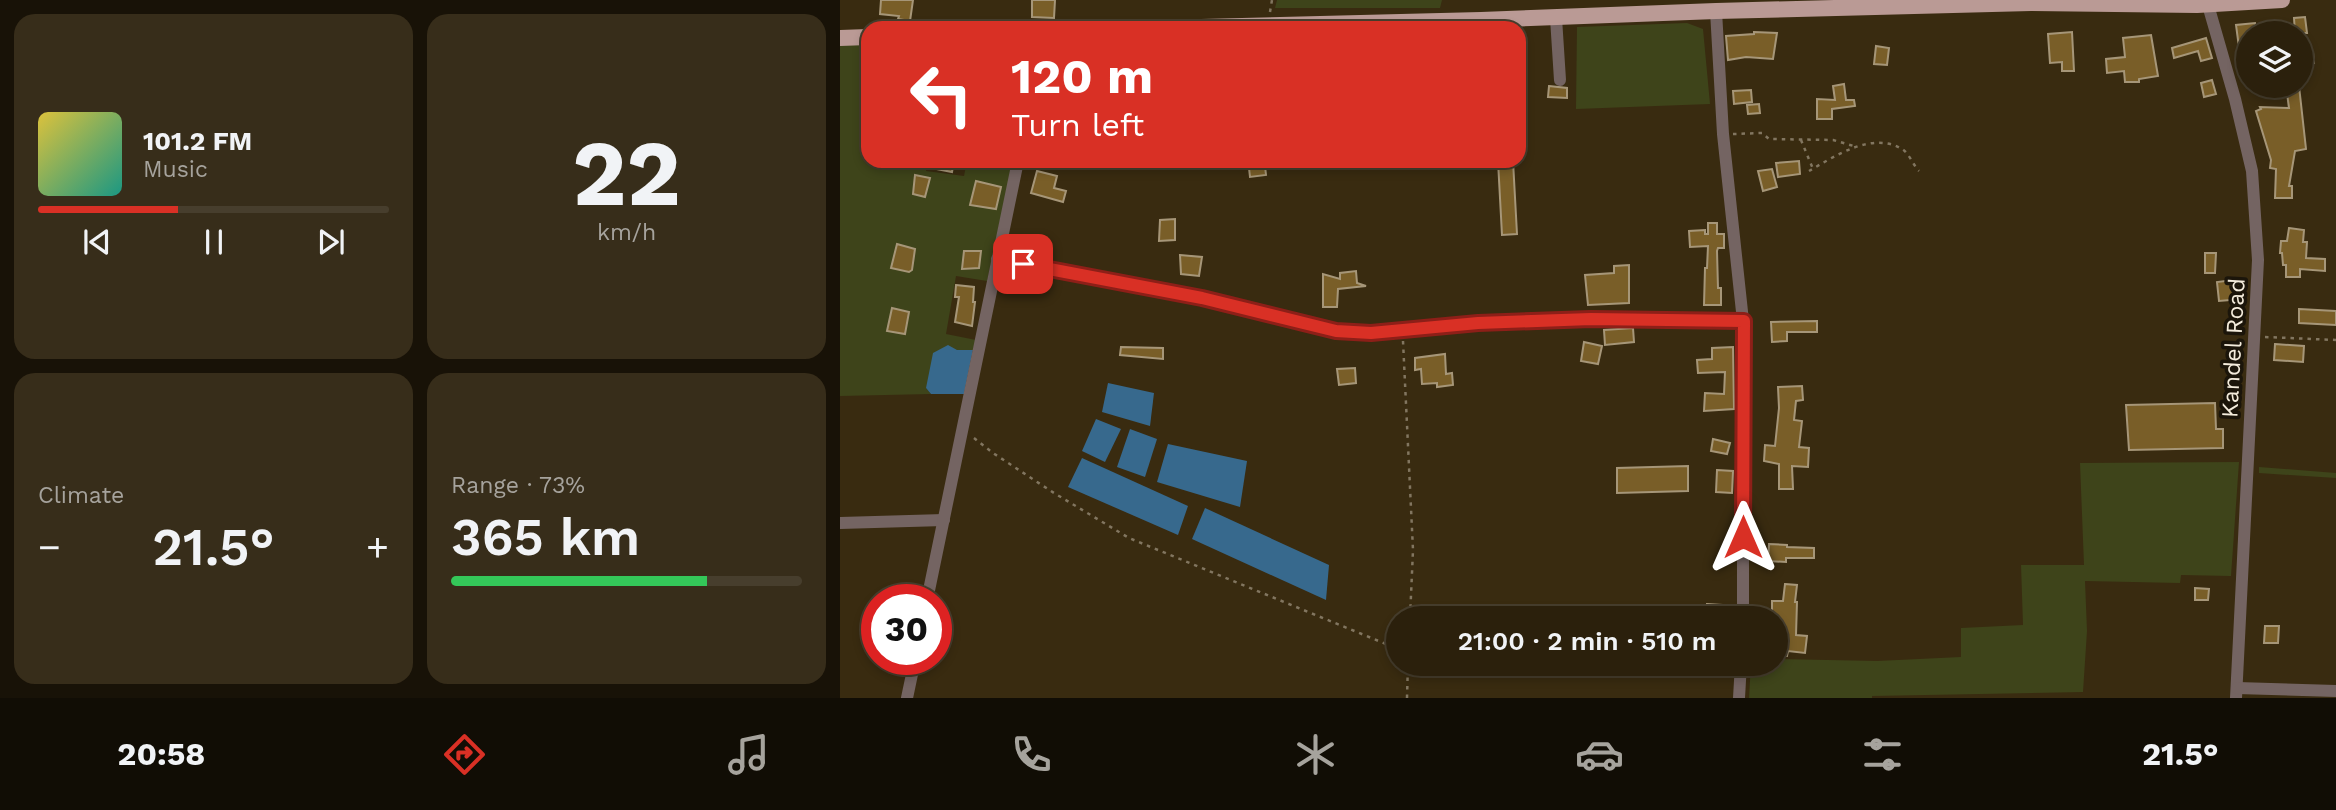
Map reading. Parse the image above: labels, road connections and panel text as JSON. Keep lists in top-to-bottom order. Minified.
{"streets":{"street":["Kandel Road"]},"page":{"tile":[["22","km/h"],"Climate",["Range · 73%","365 km"]],"turn":["120 m","Turn left"],"song":["101.2 FM","Music"],"heat":["−","21.5°","+"],"limit":"30","trip":"21:00 · 2 min · 510 m","tabs":["20:58","21.5°"]}}
